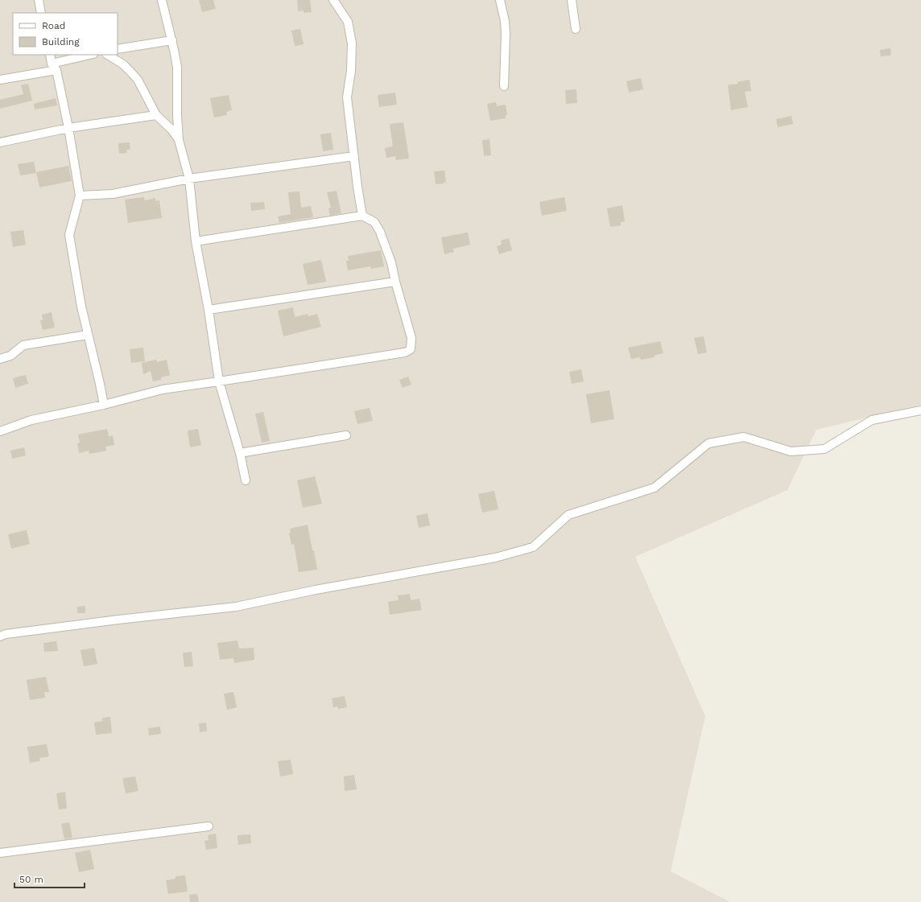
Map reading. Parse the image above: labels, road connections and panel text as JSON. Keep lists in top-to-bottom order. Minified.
{"legend":["Road","Building"],"scale_bar":"50 m"}
